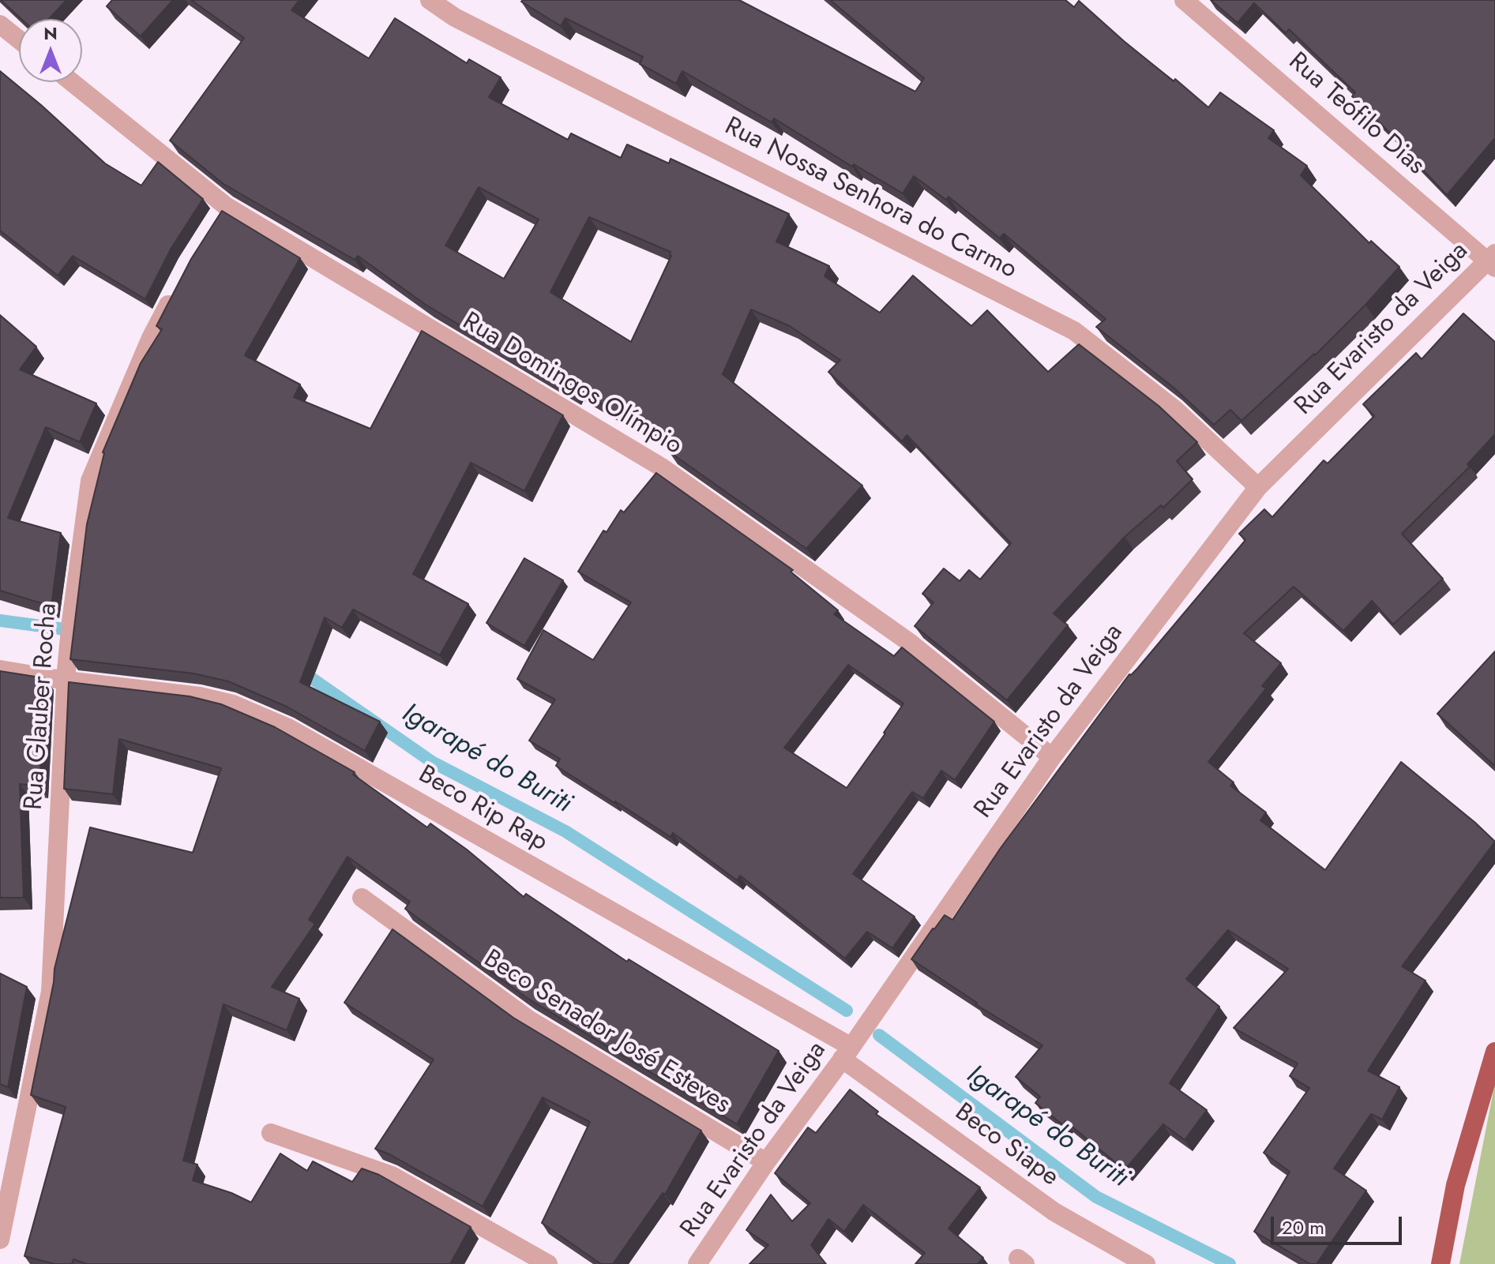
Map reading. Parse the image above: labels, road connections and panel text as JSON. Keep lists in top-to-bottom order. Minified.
{"streets":{"street":["Rua Teófilo Dias","Rua Nossa Senhora do Carmo","Rua Evaristo da Veiga","Rua Domingos Olímpio","Rua Glauber Rocha","Beco Rip Rap","Beco Senador José Esteves","Beco Siape"]},"crossings":[["Rua Teófilo Dias","Rua Evaristo da Veiga"],["Rua Nossa Senhora do Carmo","Rua Evaristo da Veiga"],["Rua Evaristo da Veiga","Rua Domingos Olímpio"],["Rua Evaristo da Veiga","Beco Rip Rap"],["Rua Evaristo da Veiga","Beco Senador José Esteves"],["Rua Evaristo da Veiga","Beco Siape"],["Rua Glauber Rocha","Beco Rip Rap"],["Beco Rip Rap","Beco Siape"]],"water":["Igarapé do Buriti"],"scale_bar":"20 m","north":"top"}
